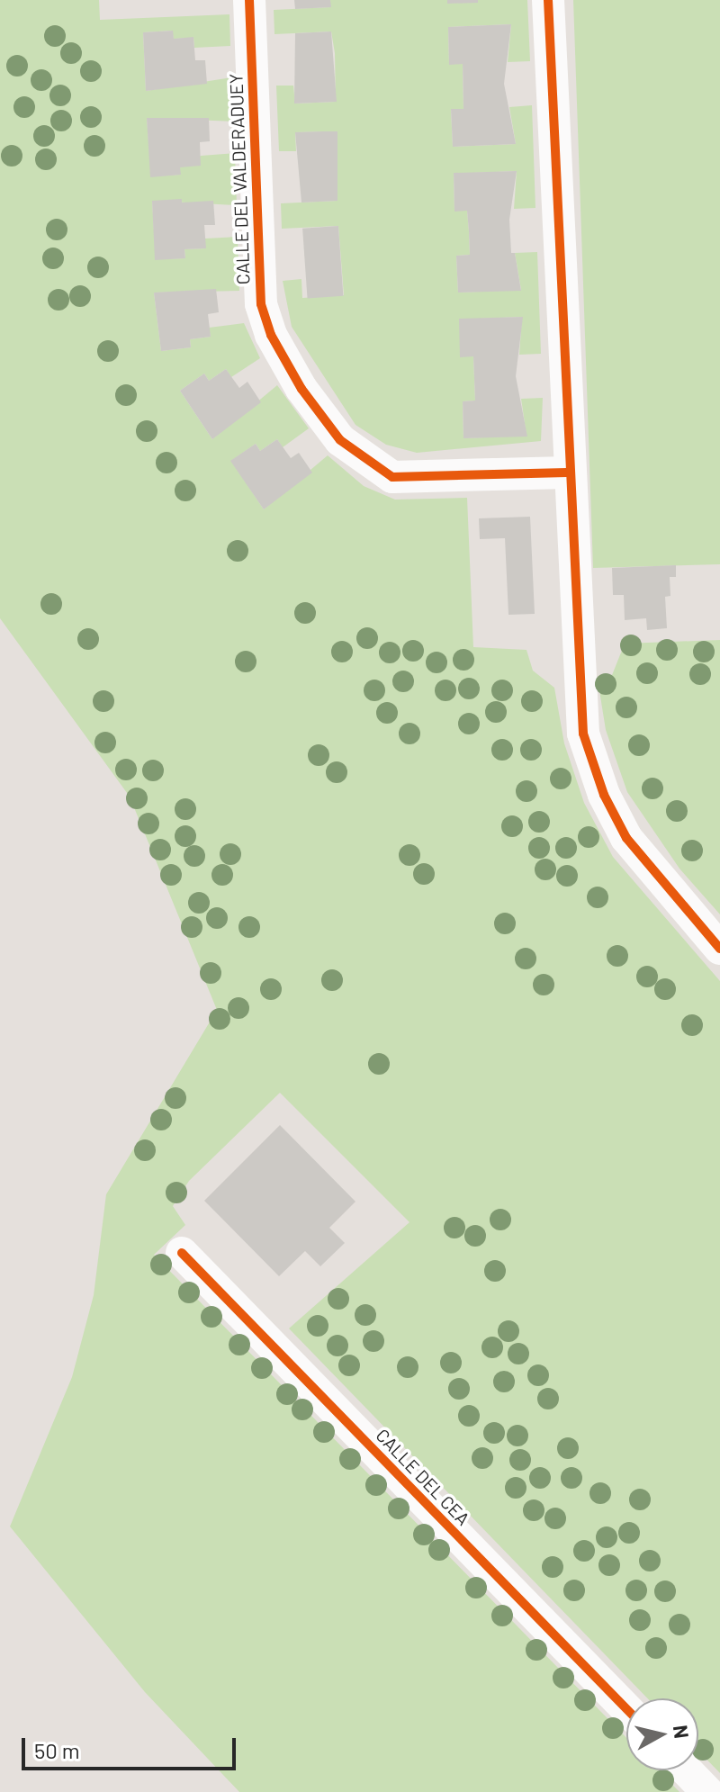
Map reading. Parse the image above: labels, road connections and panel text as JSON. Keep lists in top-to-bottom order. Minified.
{"streets":{"street":["CALLE DEL VALDERADUEY","CALLE DEL CEA"]},"scale_bar":"50 m","north":"right"}
